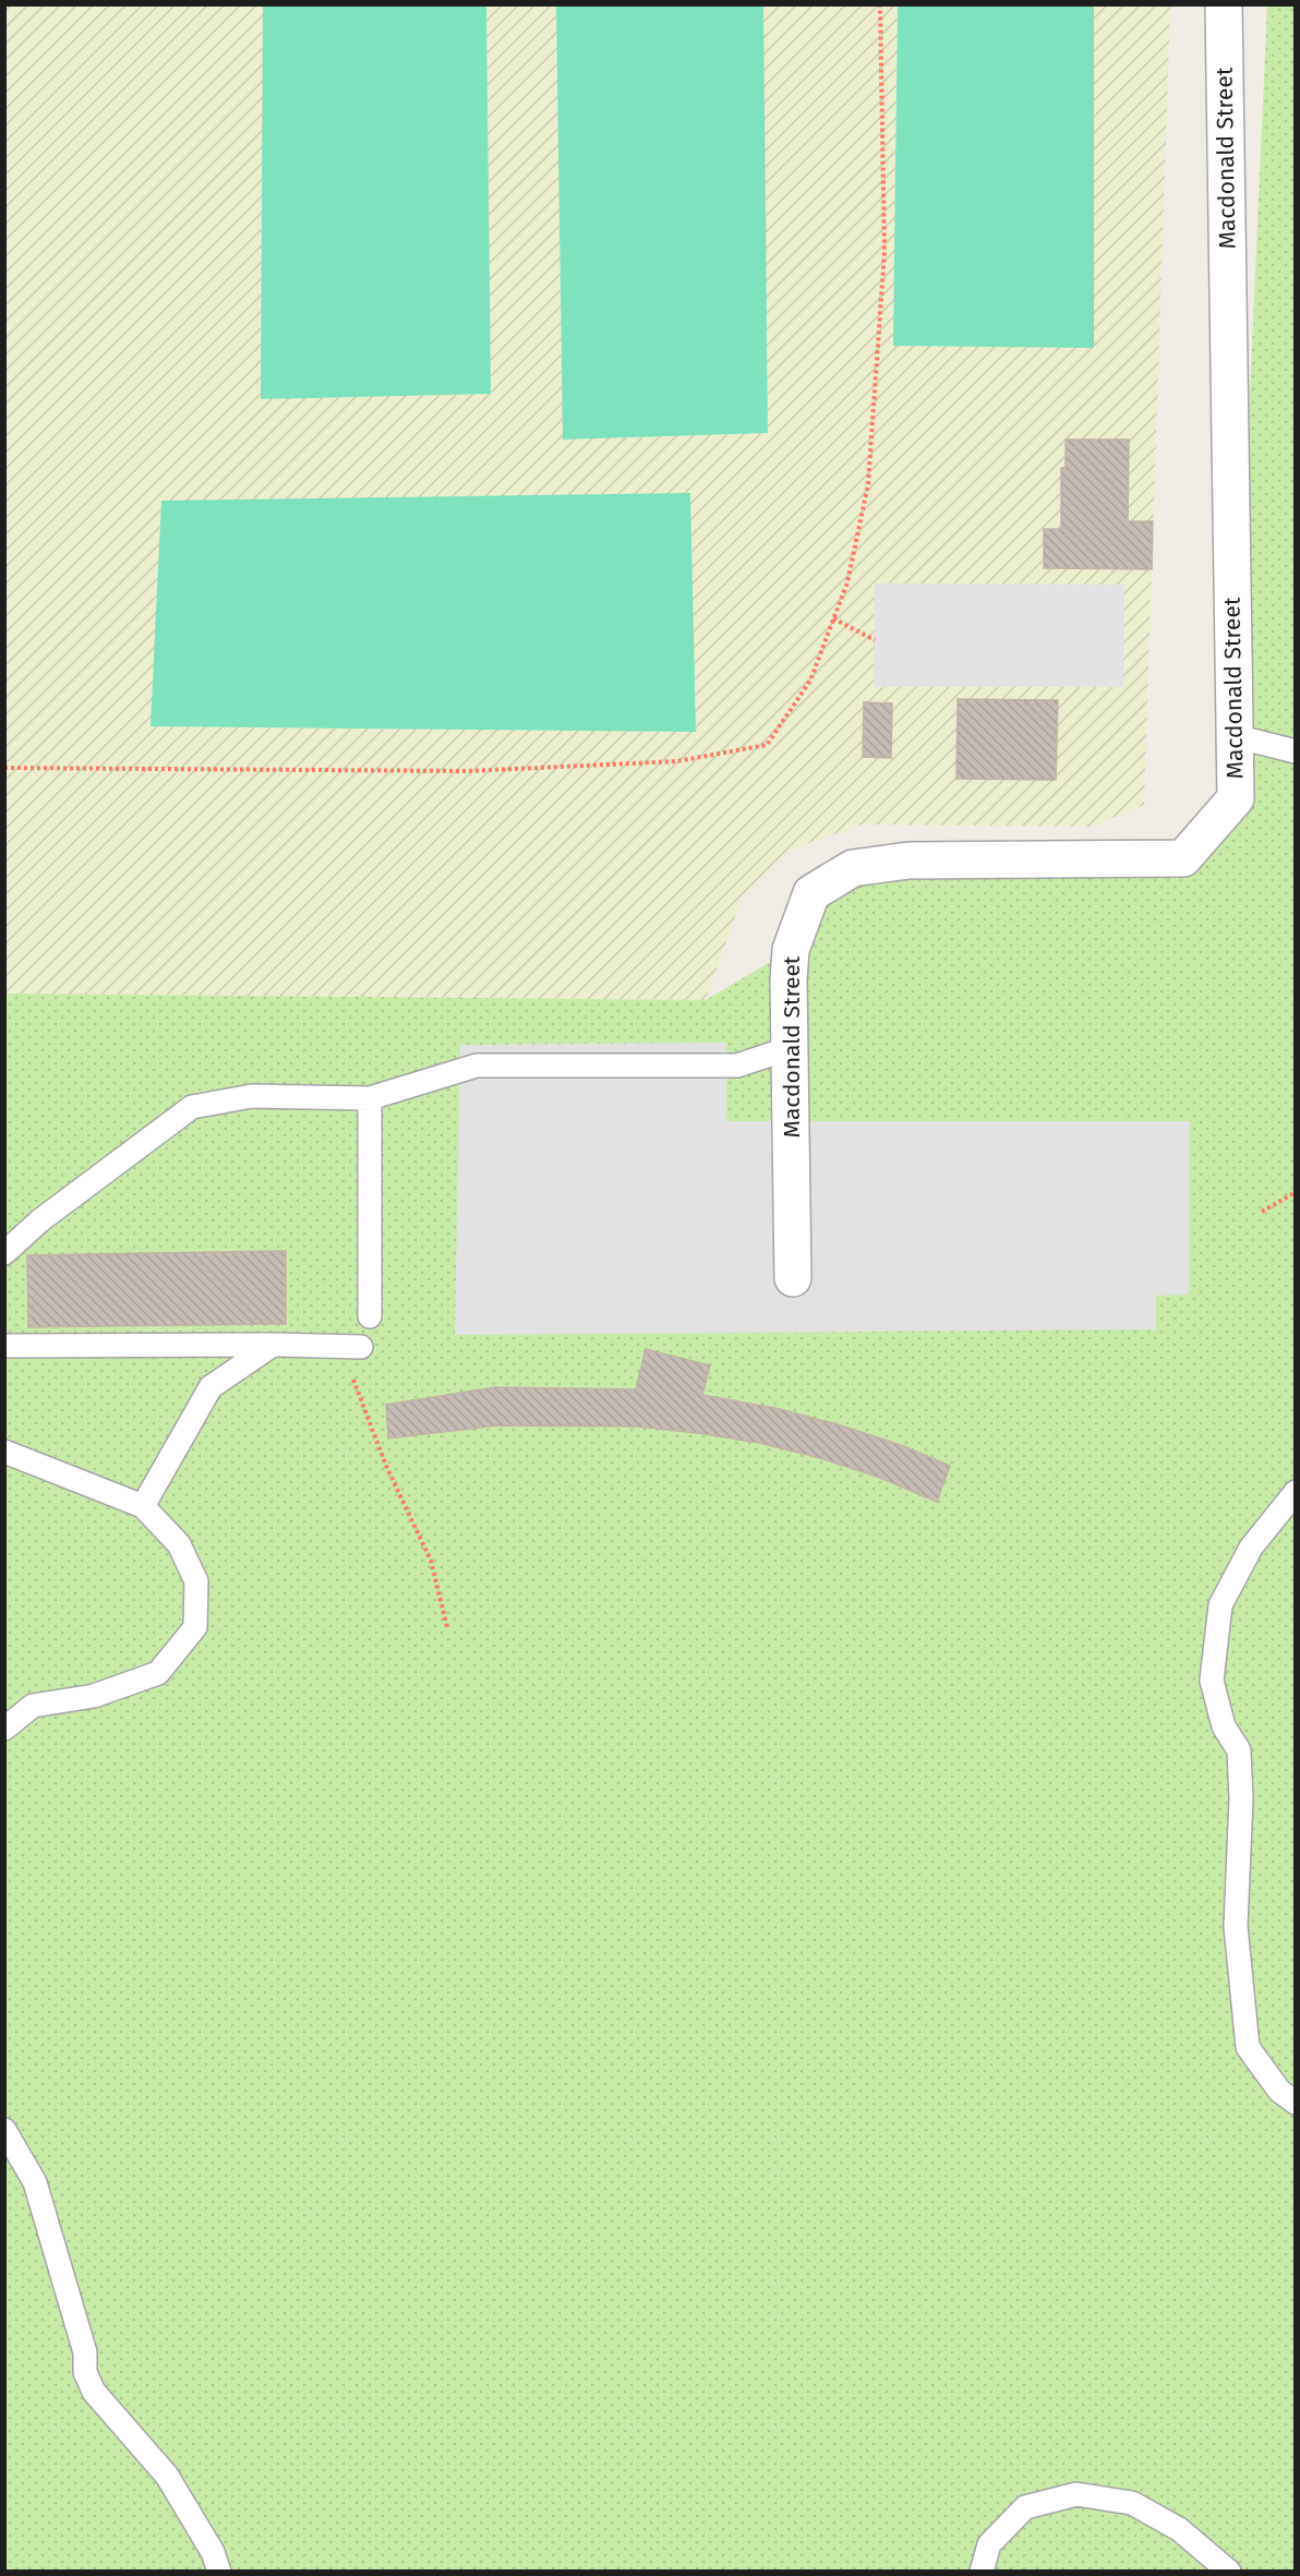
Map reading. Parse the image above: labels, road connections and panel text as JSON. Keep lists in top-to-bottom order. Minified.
{"streets":{"street":["Macdonald Street"]}}
